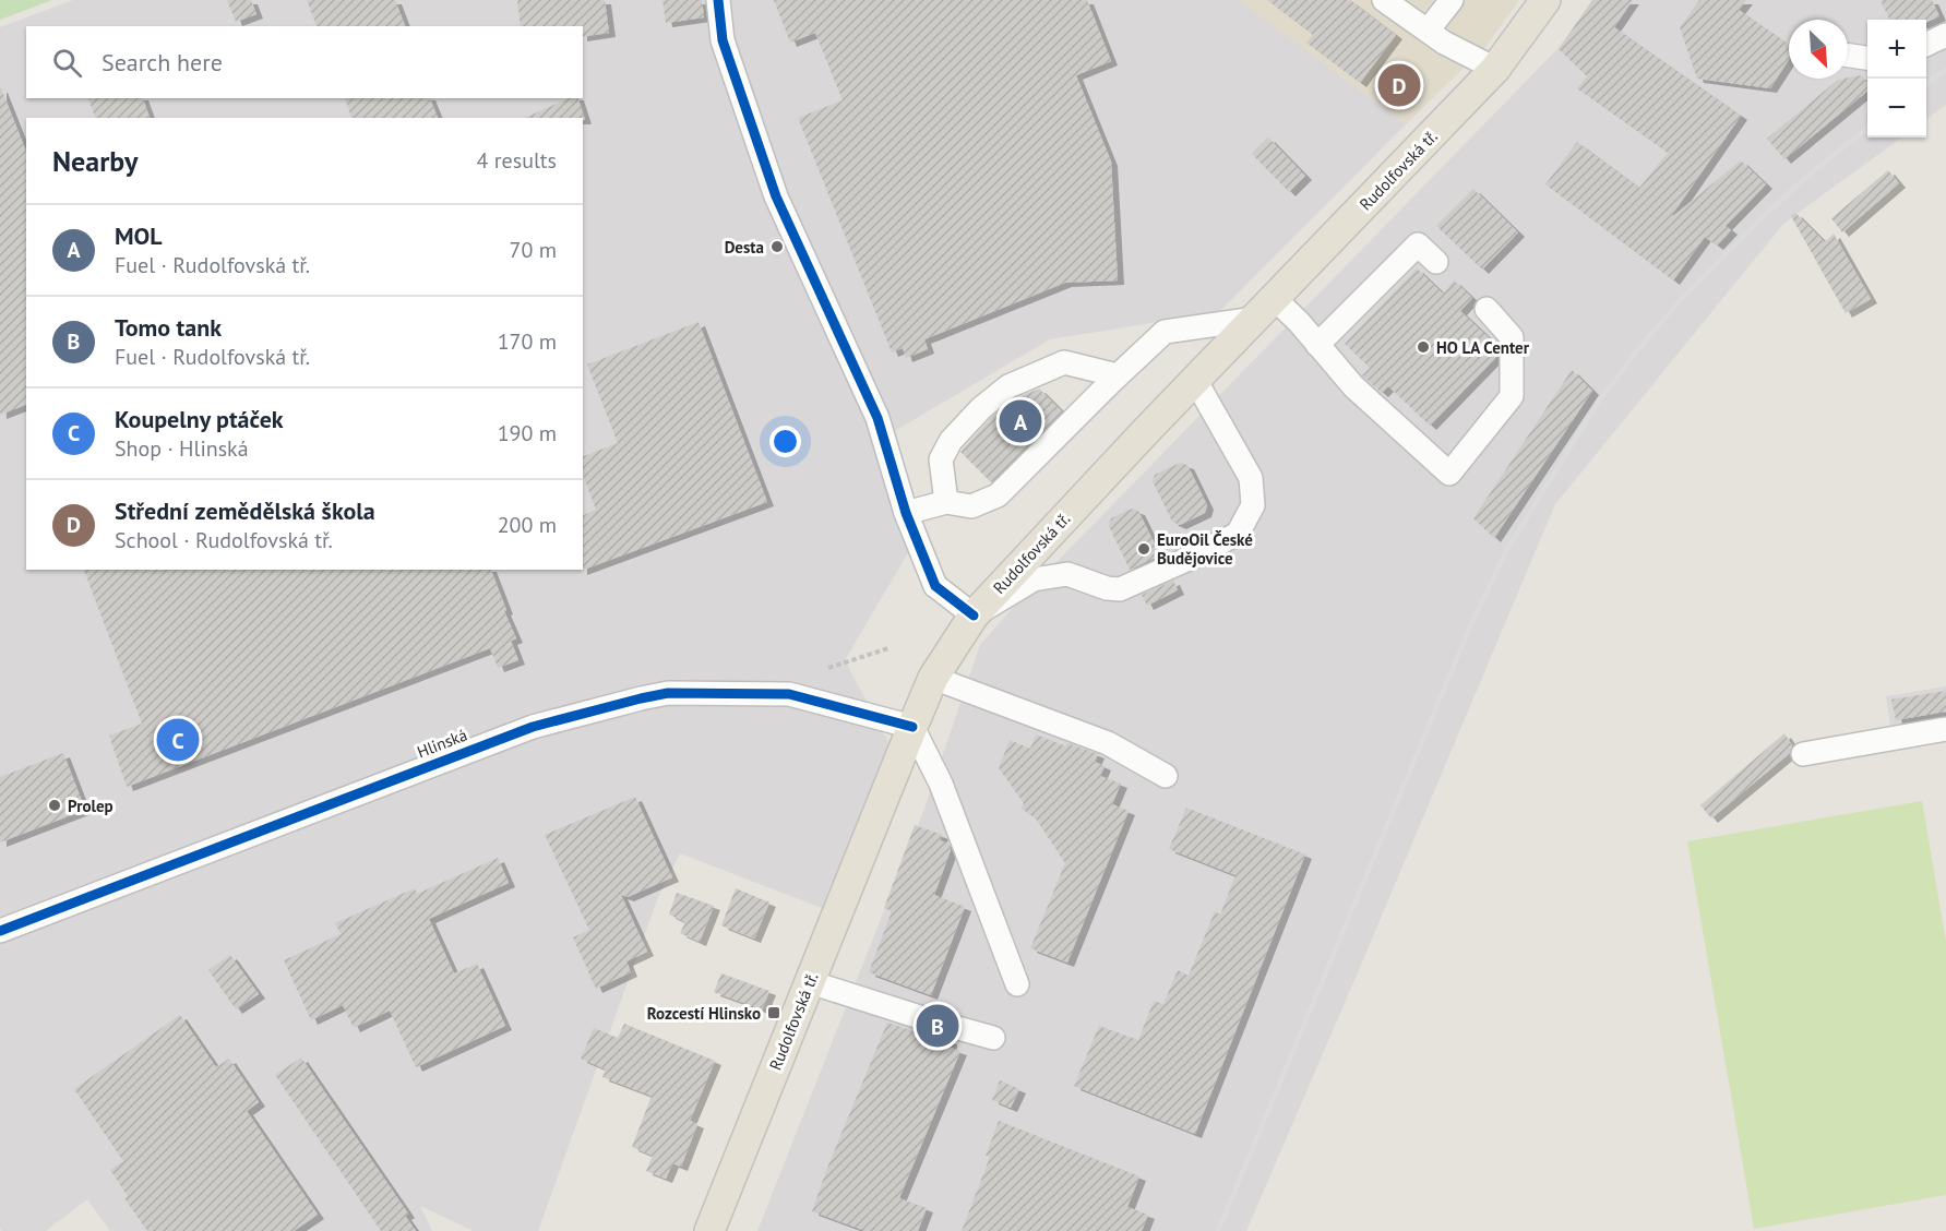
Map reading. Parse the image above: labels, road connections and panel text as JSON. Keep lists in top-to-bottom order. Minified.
{"streets":{"main road":["Rudolfovská tř."],"street":["Hlinská"]},"crossings":[["Rudolfovská tř.","Hlinská"]],"places":{"other":["Desta","HO LA Center","EuroOil České Budějovice","Prolep"],"transit":["Rozcestí Hlinsko"]},"north":"bottom right","page":{"map_buttons":["+","−"],"search":"Search here","pins":["D","A","C","B"],"heading":["Nearby","4 results"],"list":[{"mark":"A","name":"MOL","note":"Fuel · Rudolfovská tř.","value":"70 m"},{"mark":"B","name":"Tomo tank","note":"Fuel · Rudolfovská tř.","value":"170 m"},{"mark":"C","name":"Koupelny ptáček","note":"Shop · Hlinská","value":"190 m"},{"mark":"D","name":"Střední zemědělská škola","note":"School · Rudolfovská tř.","value":"200 m"}]}}
